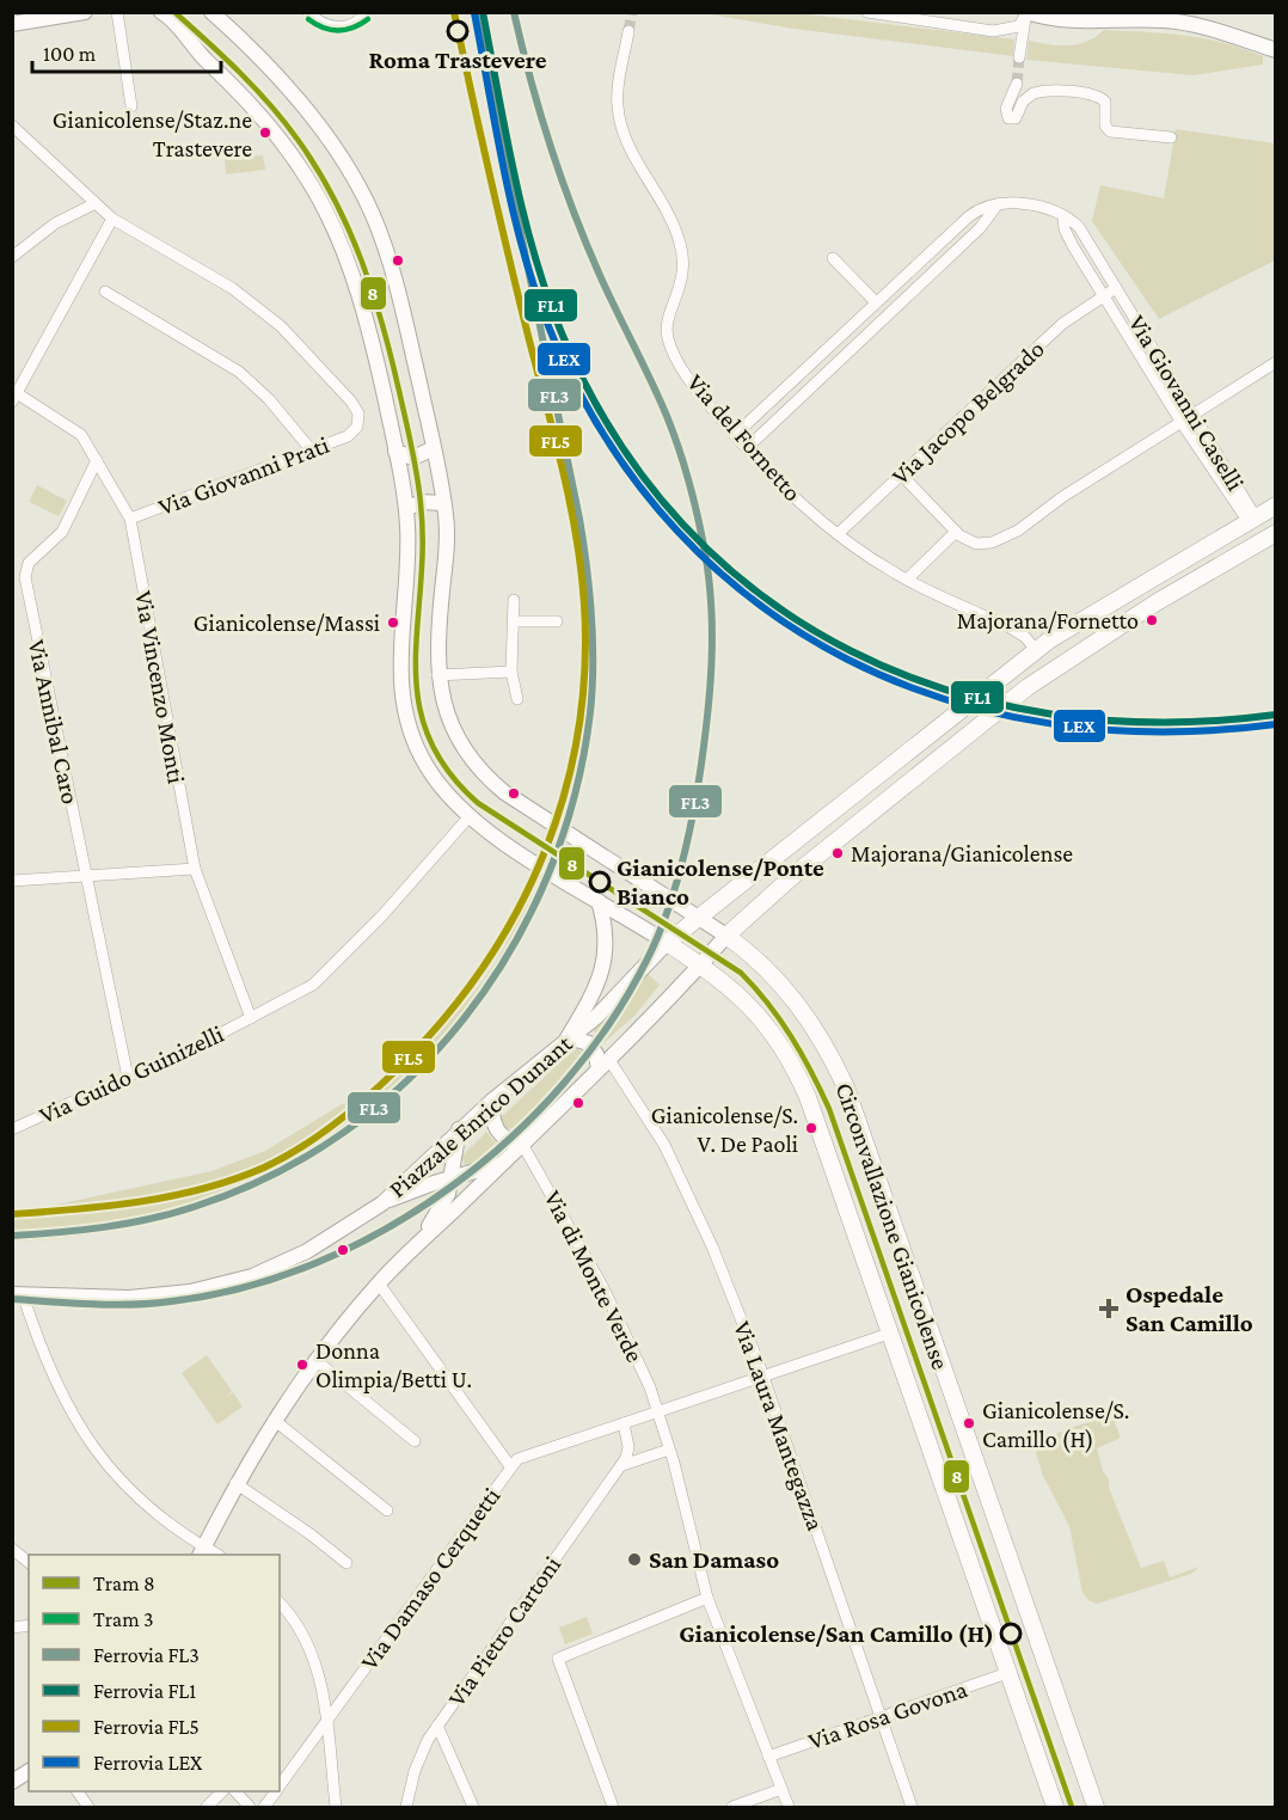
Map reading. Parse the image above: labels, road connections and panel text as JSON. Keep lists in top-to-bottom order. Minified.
{"streets":{"main road":["Piazzale Enrico Dunant","Circonvallazione Gianicolense"],"street":["Via Giovanni Caselli","Via Jacopo Belgrado","Via del Fornetto","Via Giovanni Prati","Via Vincenzo Monti","Via Annibal Caro","Via Guido Guinizelli","Via di Monte Verde","Via Laura Mantegazza","Via Damaso Cerquetti","Via Pietro Cartoni","Via Rosa Govona"]},"crossings":[["Via Giovanni Caselli","Via Jacopo Belgrado"],["Via Giovanni Caselli","Piazzale Enrico Dunant"],["Via Jacopo Belgrado","Via del Fornetto"],["Via del Fornetto","Piazzale Enrico Dunant"],["Via Giovanni Prati","Via Vincenzo Monti"],["Via Vincenzo Monti","Via Annibal Caro"],["Via Vincenzo Monti","Via Guido Guinizelli"],["Via Guido Guinizelli","Circonvallazione Gianicolense"],["Piazzale Enrico Dunant","Circonvallazione Gianicolense"],["Piazzale Enrico Dunant","Via di Monte Verde"],["Piazzale Enrico Dunant","Via Laura Mantegazza"],["Circonvallazione Gianicolense","Via Damaso Cerquetti"],["Circonvallazione Gianicolense","Via Rosa Govona"],["Via di Monte Verde","Via Damaso Cerquetti"],["Via Laura Mantegazza","Via Damaso Cerquetti"],["Via Laura Mantegazza","Via Rosa Govona"]],"places":{"other":["Roma Trastevere","Gianicolense/Staz.ne Trastevere","Majorana/Fornetto","Gianicolense/Massi","Majorana/Gianicolense","Gianicolense/Ponte Bianco","Gianicolense/S. V. De Paoli","Donna Olimpia/Betti U.","Gianicolense/S. Camillo (H)","San Damaso","Gianicolense/San Camillo (H)"],"health":["Ospedale San Camillo"]},"lines":["tram line 8","rail line FL3","rail line FL1","rail line FL5","rail line LEX","tram line 3"],"legend":["Tram 8","Tram 3","Ferrovia FL3","Ferrovia FL1","Ferrovia FL5","Ferrovia LEX"],"scale_bar":"100 m"}
